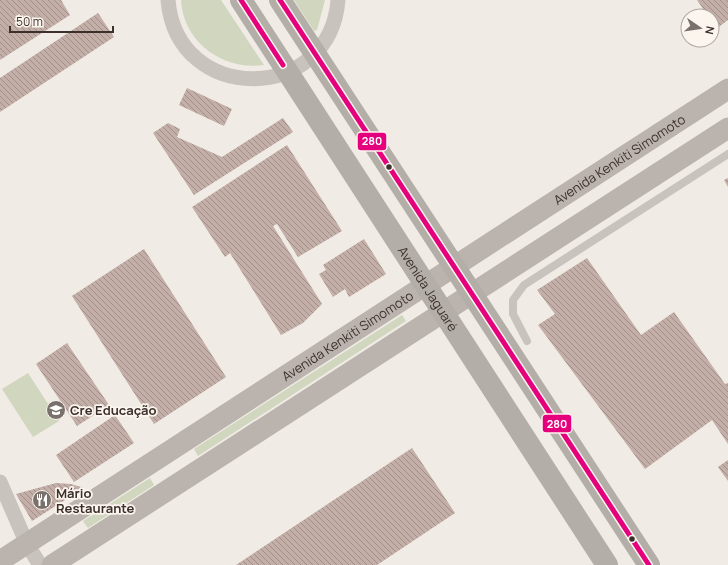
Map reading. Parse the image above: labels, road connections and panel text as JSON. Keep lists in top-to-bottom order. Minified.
{"streets":{"highway":["Avenida Jaguaré"],"main road":["Avenida Kenkiti Simomoto"]},"crossings":[["Avenida Kenkiti Simomoto","Avenida Jaguaré"]],"places":{"school or university":["Cre Educação"],"restaurant":["Mário Restaurante"]},"lines":["transit line 280"],"scale_bar":"50 m","north":"right"}
